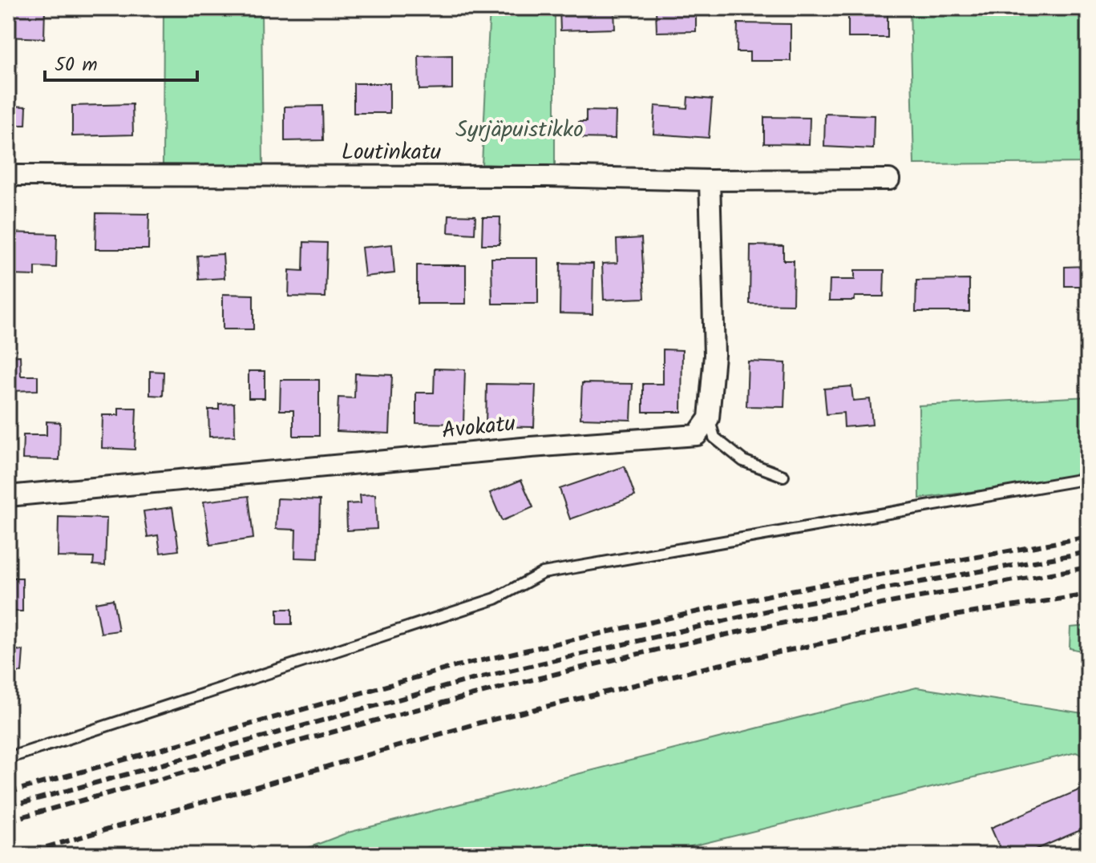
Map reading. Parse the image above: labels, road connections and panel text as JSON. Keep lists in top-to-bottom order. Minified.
{"streets":{"street":["Loutinkatu","Avokatu"]},"parks":["Syrjäpuistikko"],"scale_bar":"50 m"}
